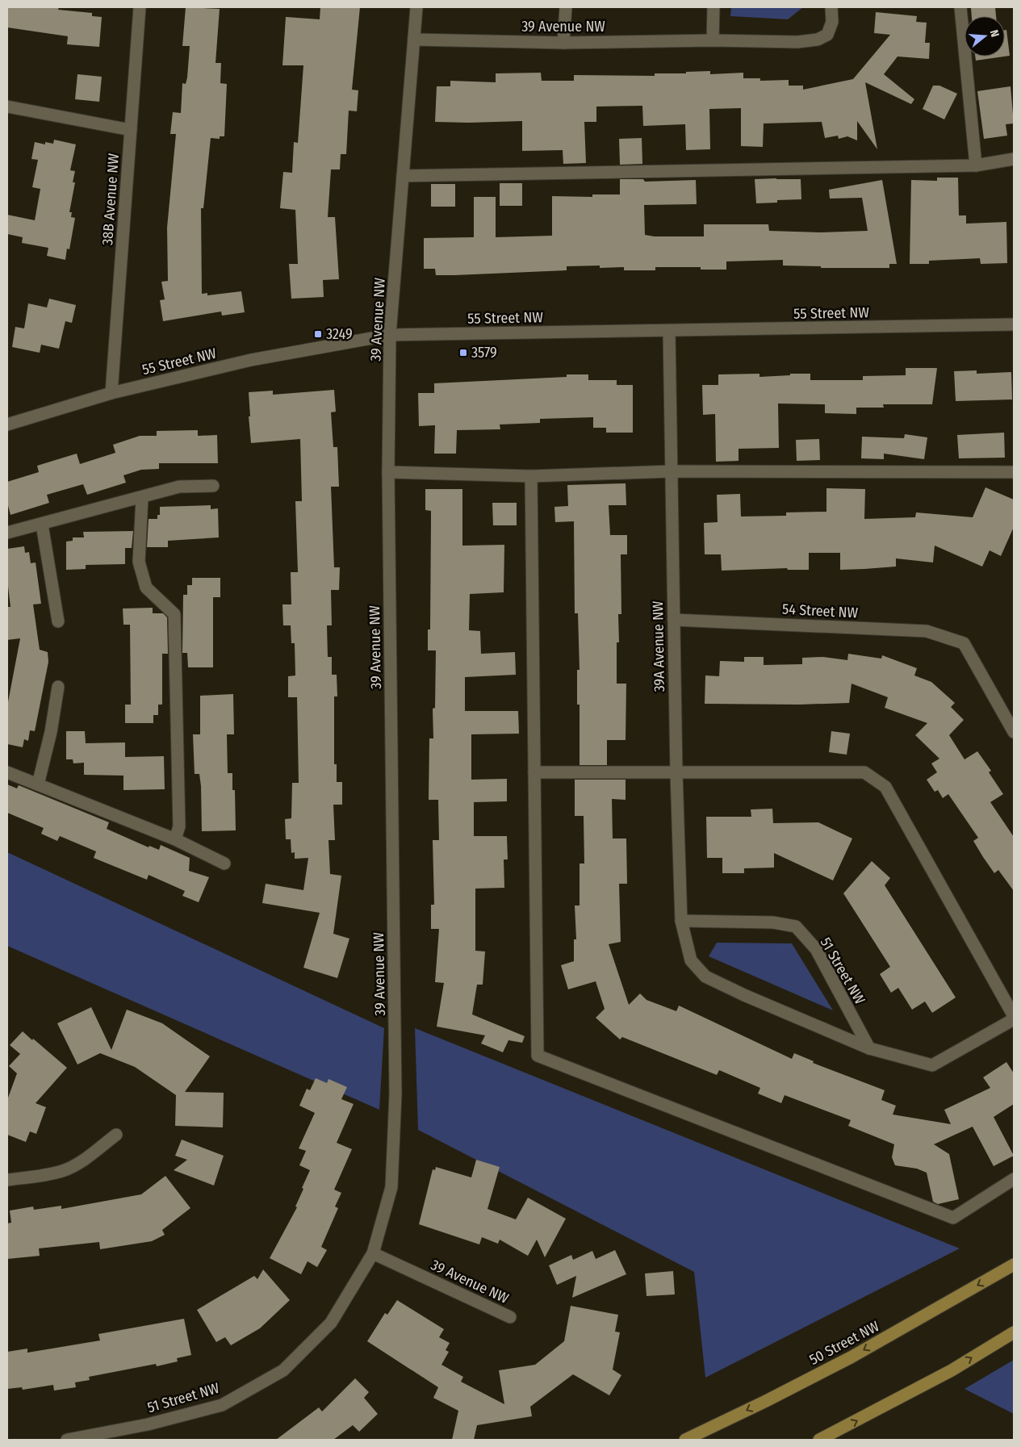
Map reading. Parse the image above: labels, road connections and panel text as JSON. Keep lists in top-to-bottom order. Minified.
{"streets":{"main road":["50 Street NW"],"street":["39 Avenue NW","38B Avenue NW","55 Street NW","54 Street NW","39A Avenue NW","51 Street NW"]},"crossings":[["39 Avenue NW","55 Street NW"],["39 Avenue NW","51 Street NW"],["38B Avenue NW","55 Street NW"],["55 Street NW","39A Avenue NW"],["54 Street NW","39A Avenue NW"],["39A Avenue NW","51 Street NW"]],"places":{"transit":["3249","3579"]},"north":"right"}
